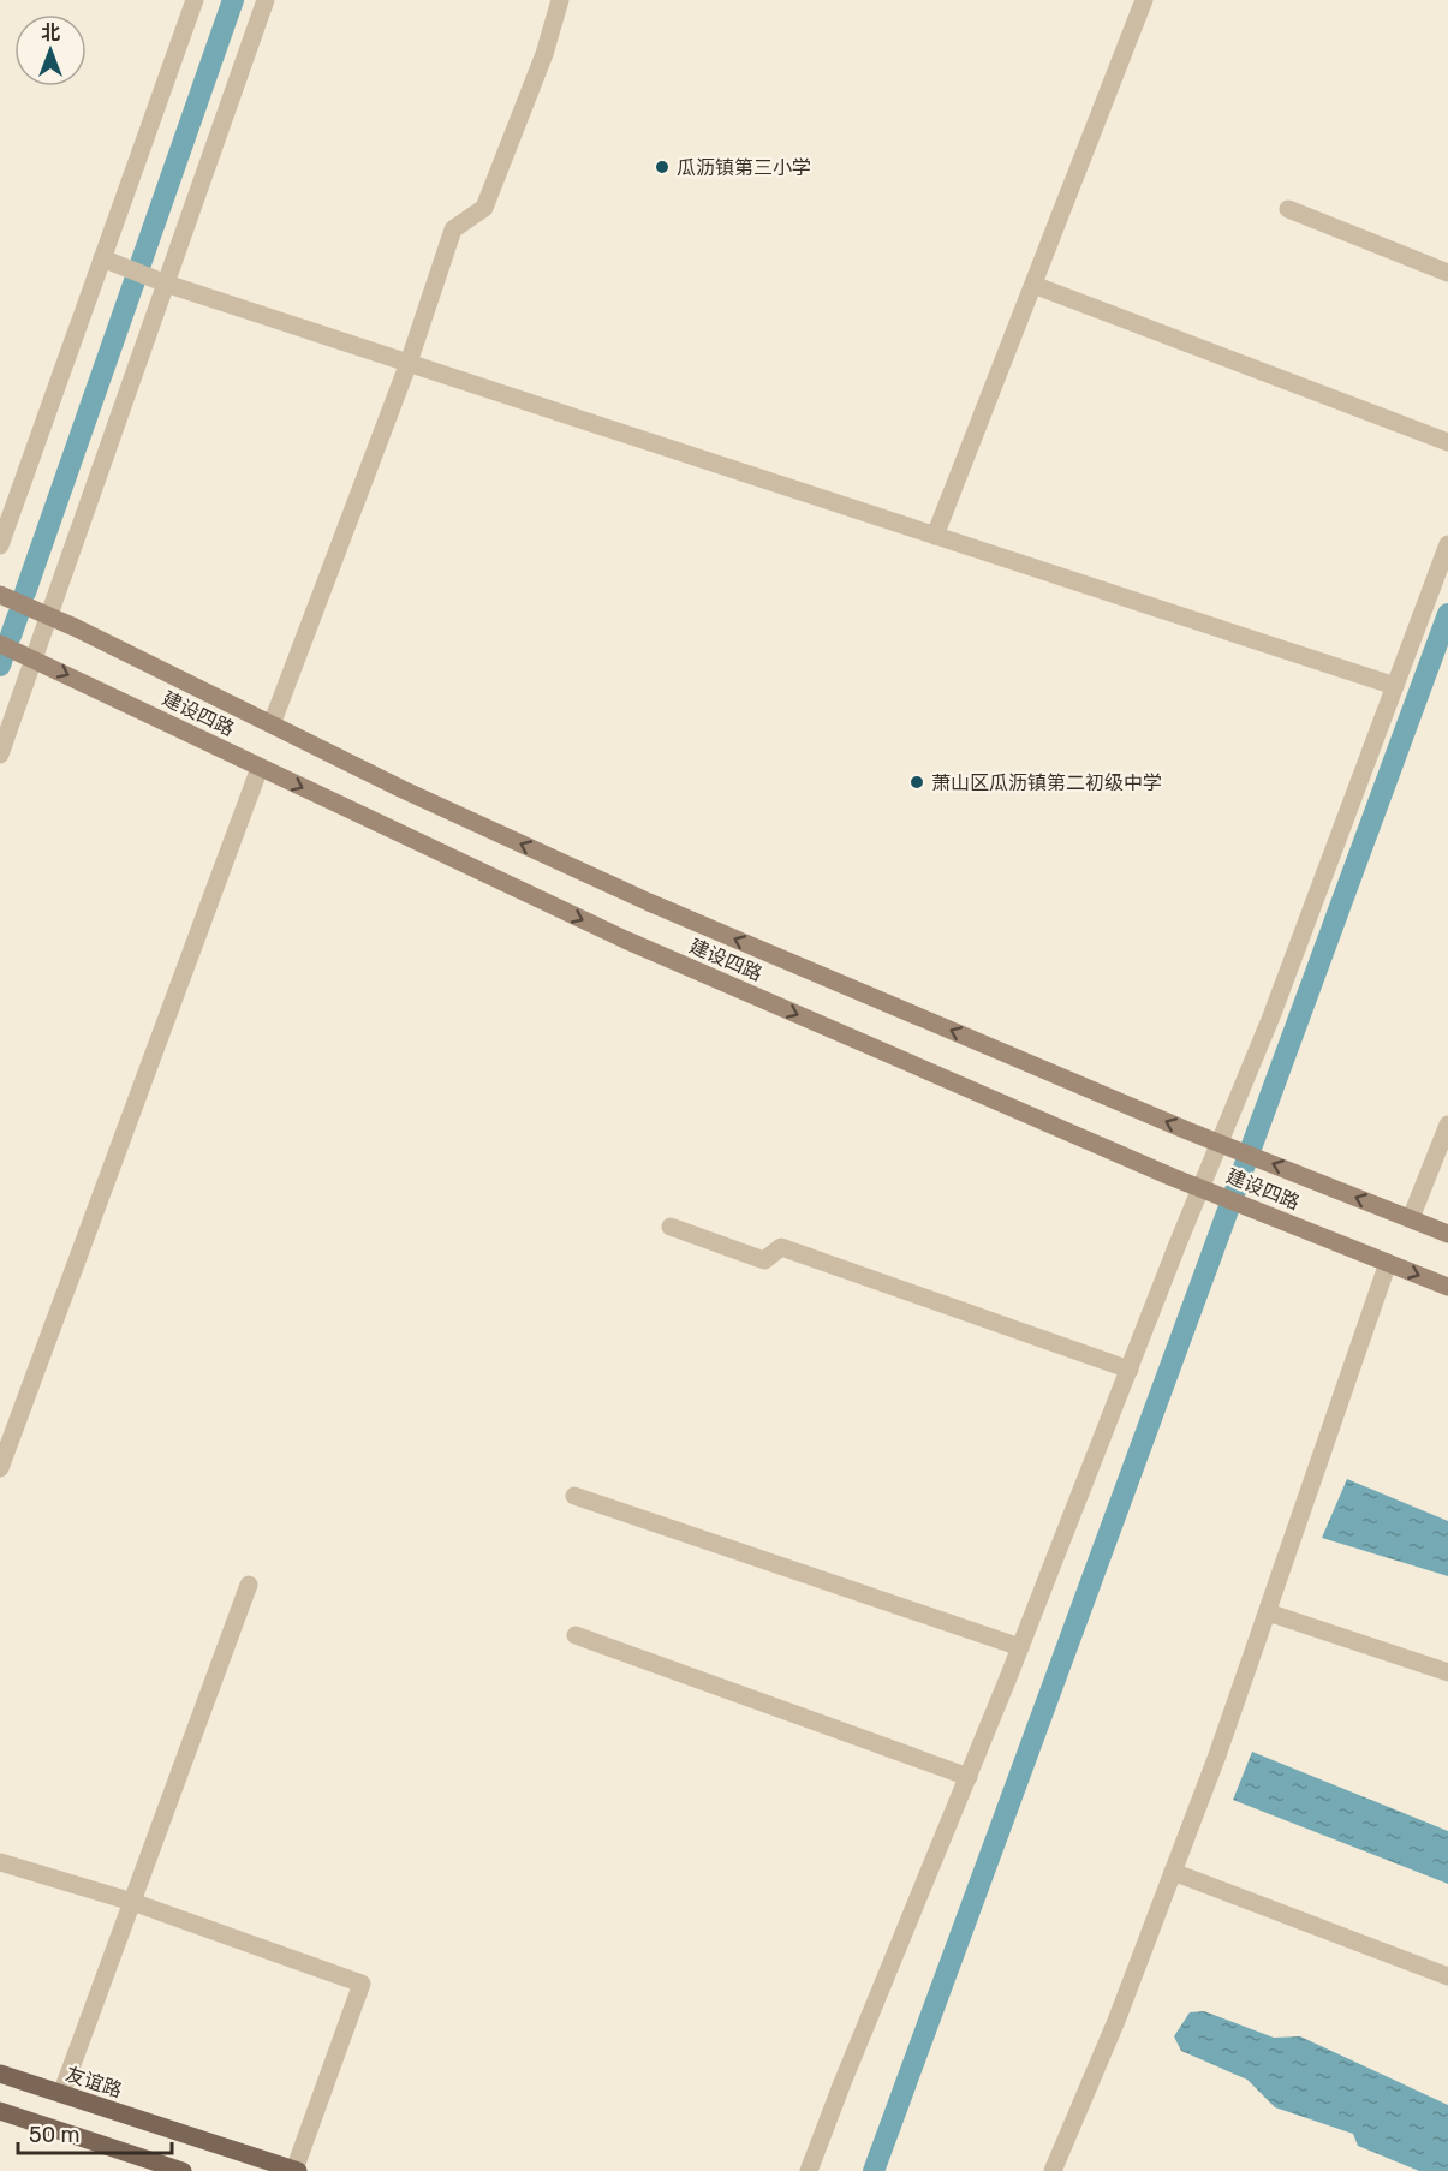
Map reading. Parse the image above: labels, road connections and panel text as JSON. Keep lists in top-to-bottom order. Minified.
{"streets":{"main road":["建设四路","友谊路"]},"places":["瓜沥镇第三小学","萧山区瓜沥镇第二初级中学"],"scale_bar":"50 m","north":"top"}
